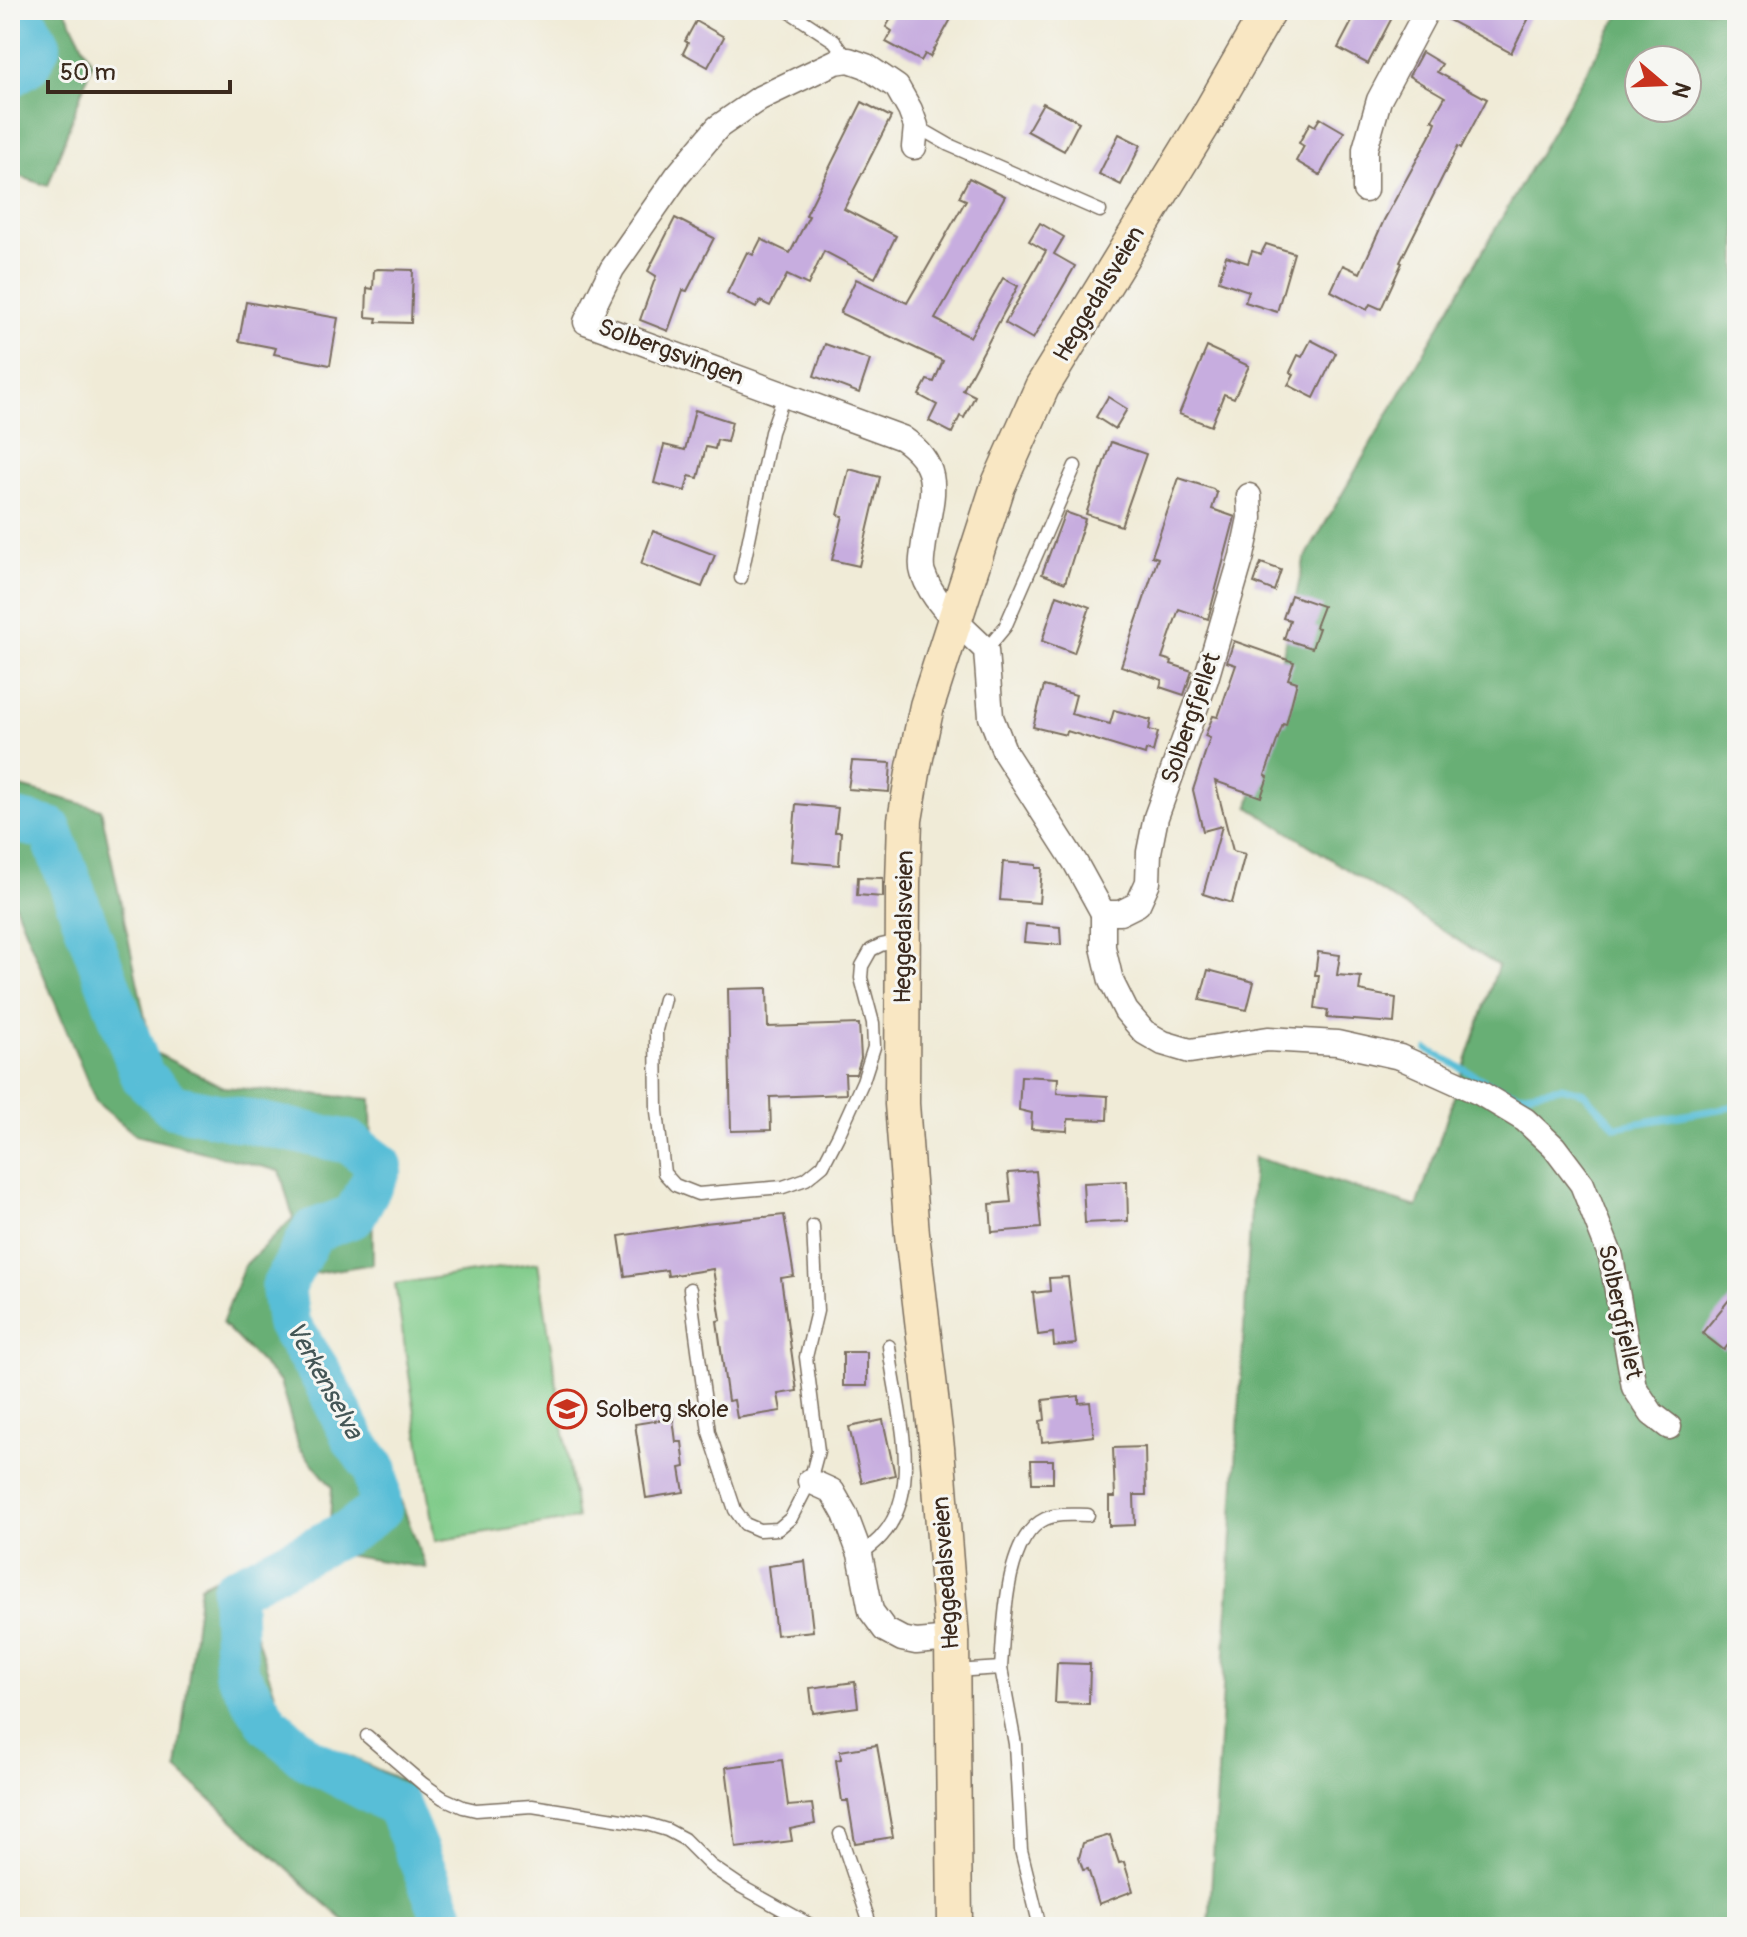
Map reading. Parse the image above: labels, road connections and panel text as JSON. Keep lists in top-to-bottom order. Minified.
{"streets":{"main road":["Heggedalsveien"],"street":["Solbergsvingen","Solbergfjellet"]},"crossings":[["Heggedalsveien","Solbergsvingen"]],"water":["Verkenselva"],"places":{"school or university":["Solberg skole"]},"scale_bar":"50 m","north":"right"}
